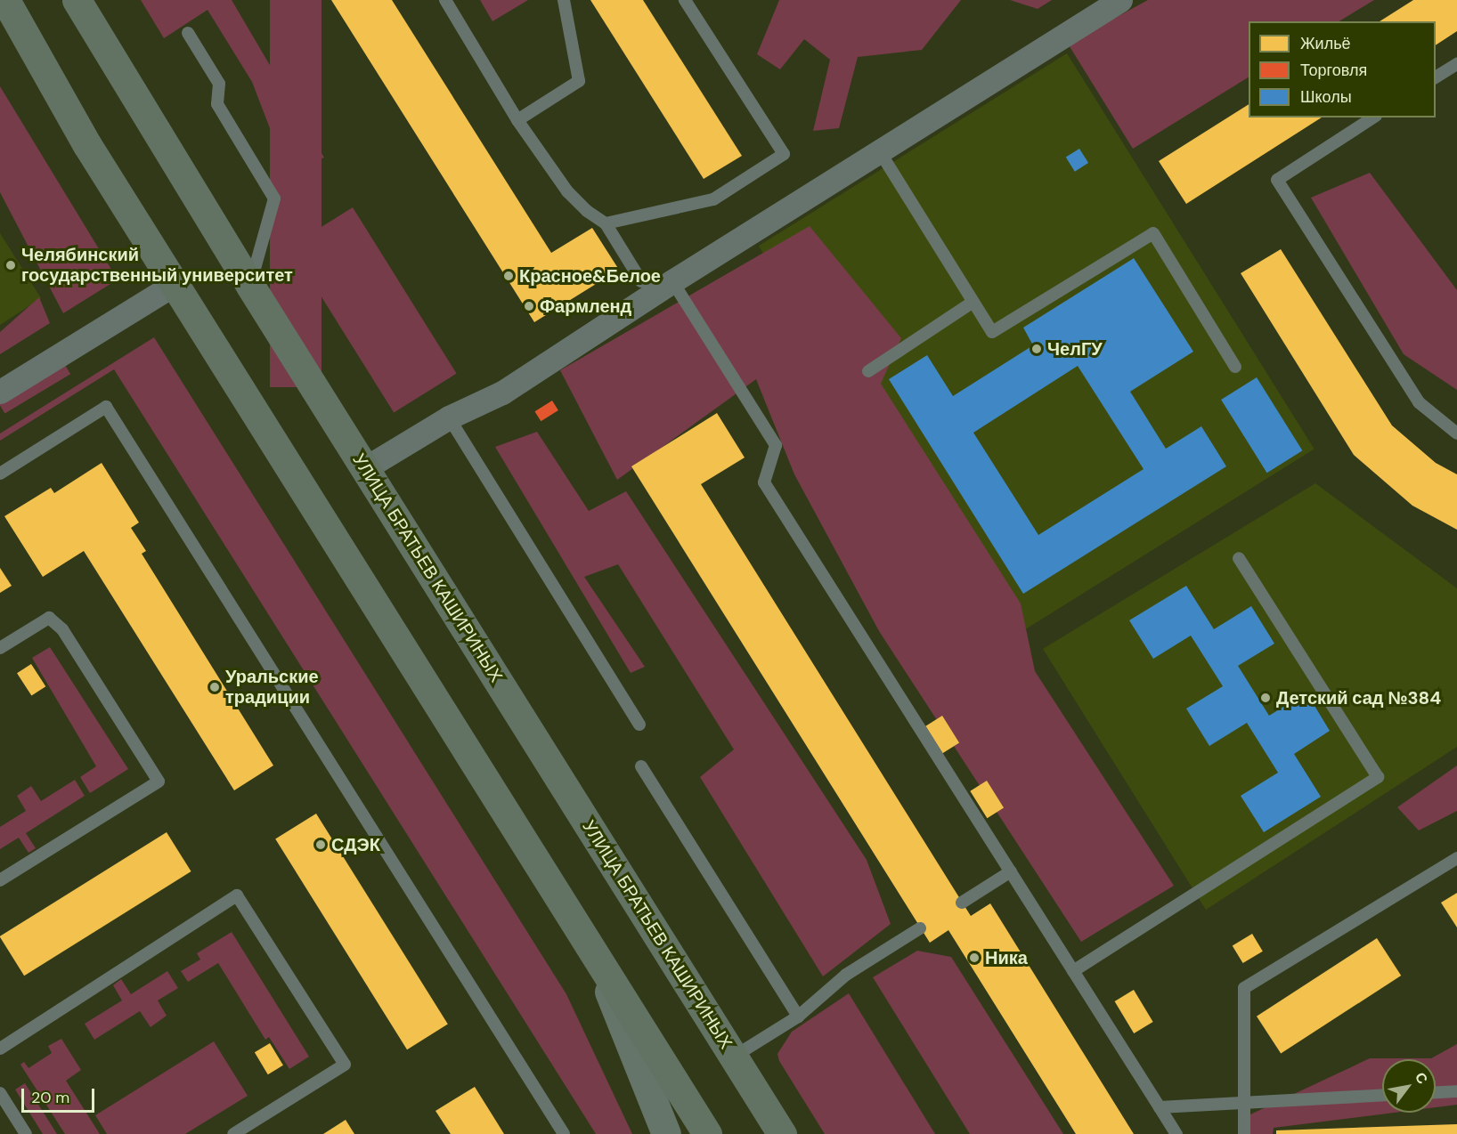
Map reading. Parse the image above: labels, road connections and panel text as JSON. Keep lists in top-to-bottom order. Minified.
{"streets":{"main road":["УЛИЦА БРАТЬЕВ КАШИРИНЫХ"]},"places":["Челябинский государственный университет","Красное&Белое","Фармленд","ЧелГУ","Уральские традиции","Детский сад №384","СДЭК","Ника"],"legend":["Жильё","Торговля","Школы"],"scale_bar":"20 m","north":"top right"}
